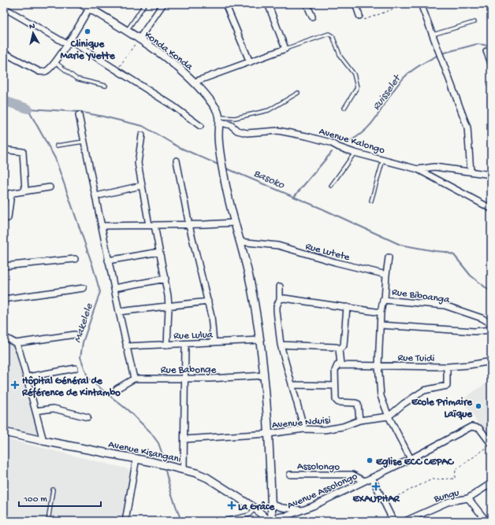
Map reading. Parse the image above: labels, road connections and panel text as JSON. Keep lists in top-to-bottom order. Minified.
{"streets":{"street":["Konda Konda","Avenue Kalongo","Rue Lutete","Rue Biboanga","Rue Lulua","Rue Tuidi","Rue Babonge","Avenue Nduisi","Avenue Kisangani","Assolongo","Avenue Assolongo","Bungu"]},"crossings":[["Konda Konda","Avenue Kalongo"],["Avenue Kisangani","Avenue Assolongo"],["Assolongo","Avenue Assolongo"]],"water":["Ruisselet","Basoko","Makelele"],"places":{"other":["Clinique Marie Yvette","Ecole Primaire Laïque","Eglise ECC CEPAC"],"health":["Hôpital Général de Référence de Kintambo","EXAUPHAR","La Grâce"]},"scale_bar":"100 m","north":"top"}
